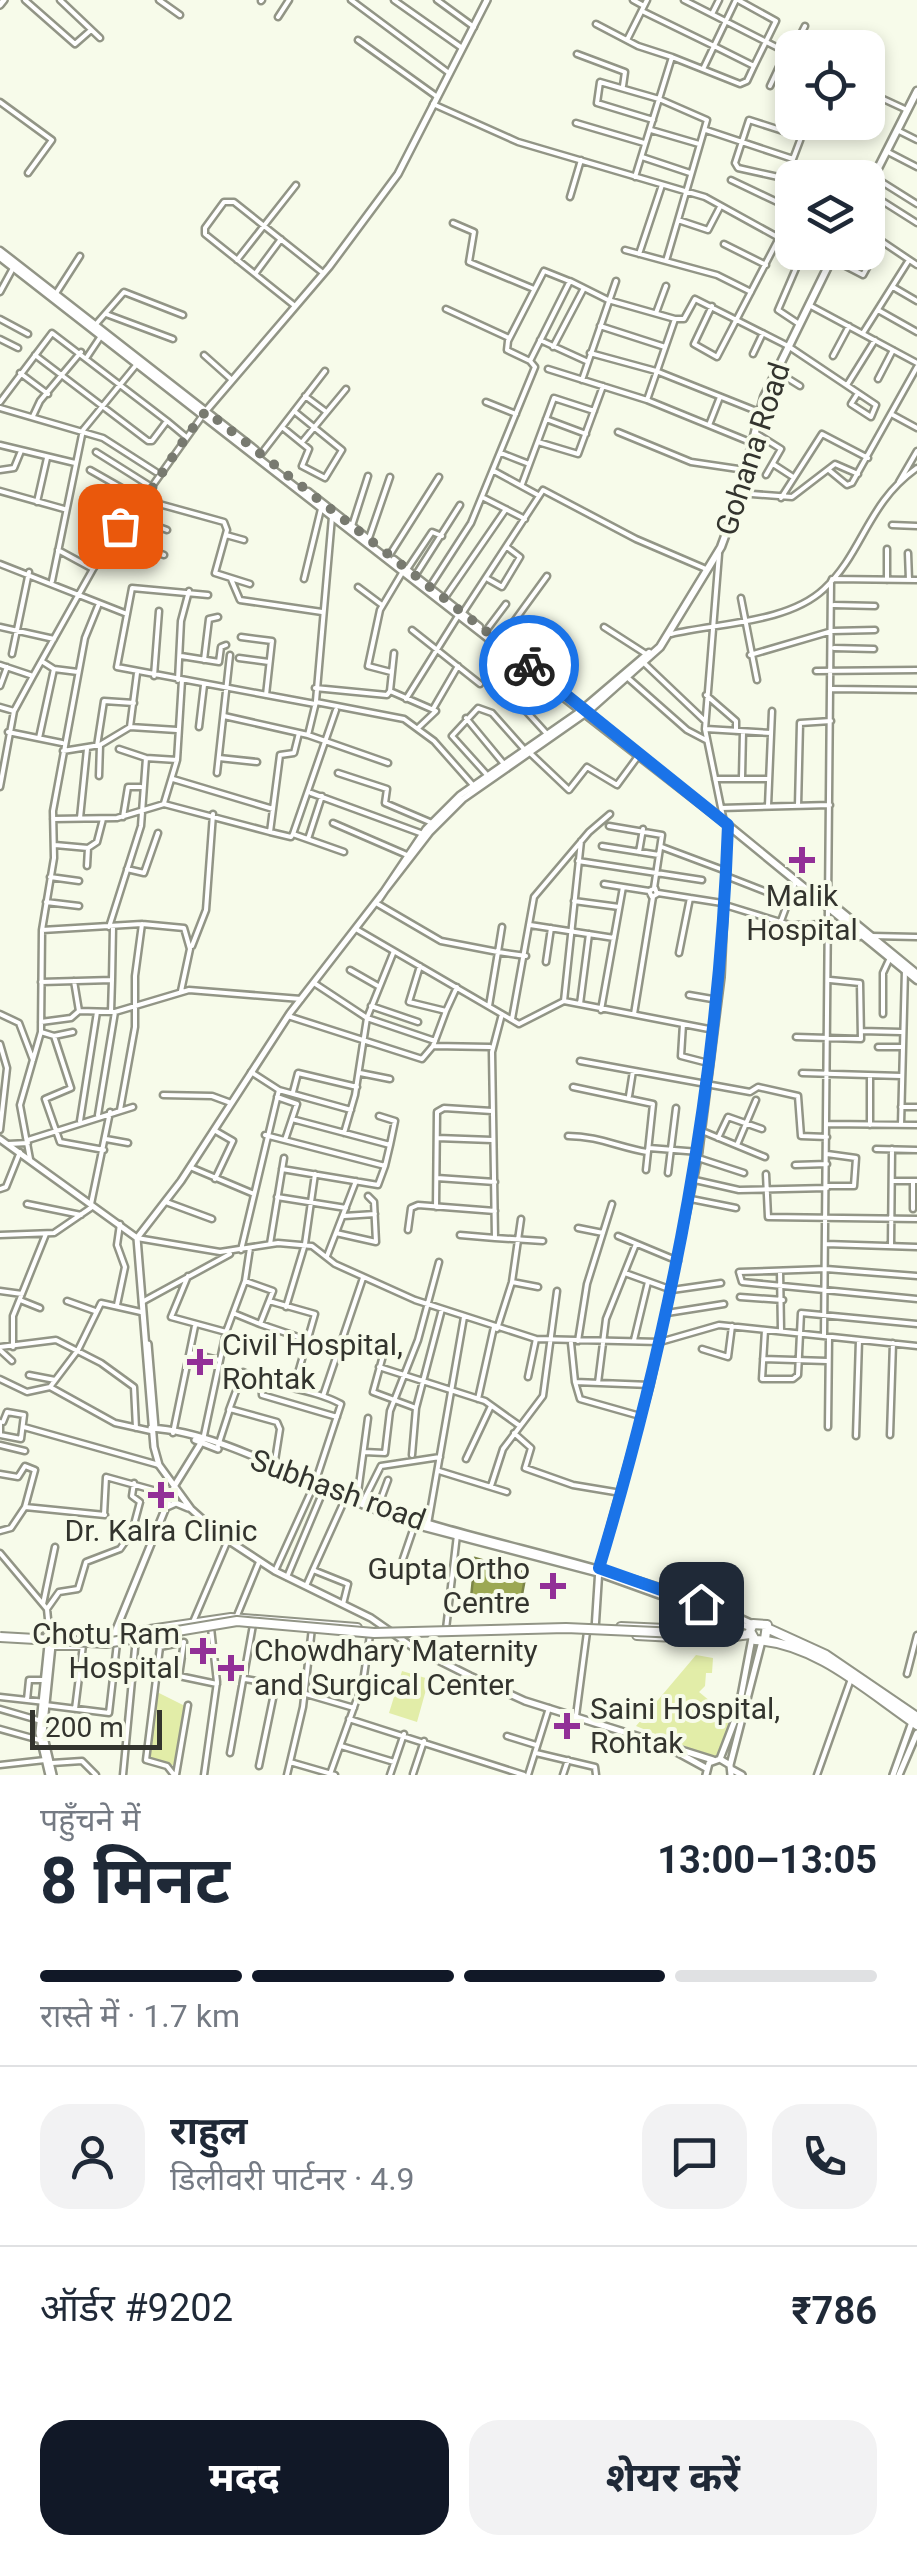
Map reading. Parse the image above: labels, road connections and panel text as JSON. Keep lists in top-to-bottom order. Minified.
{"streets":{"main road":["Gohana Road"],"street":["Subhash road"]},"places":{"health":["Malik Hospital","Civil Hospital, Rohtak","Dr. Kalra Clinic","Gupta Ortho Centre","Chotu Ram Hospital","Chowdhary Maternity and Surgical Center","Saini Hospital, Rohtak"]},"scale_bar":"200 m","page":{"scale":"200 m","heading":["8 मिनट","पहुँचने में","13:00–13:05"],"panel":["राहुल","डिलीवरी पार्टनर · 4.9","ऑर्डर #9202","₹786"],"bar":"रास्ते में · 1.7 km","buttons":["मदद","शेयर करें"]}}
